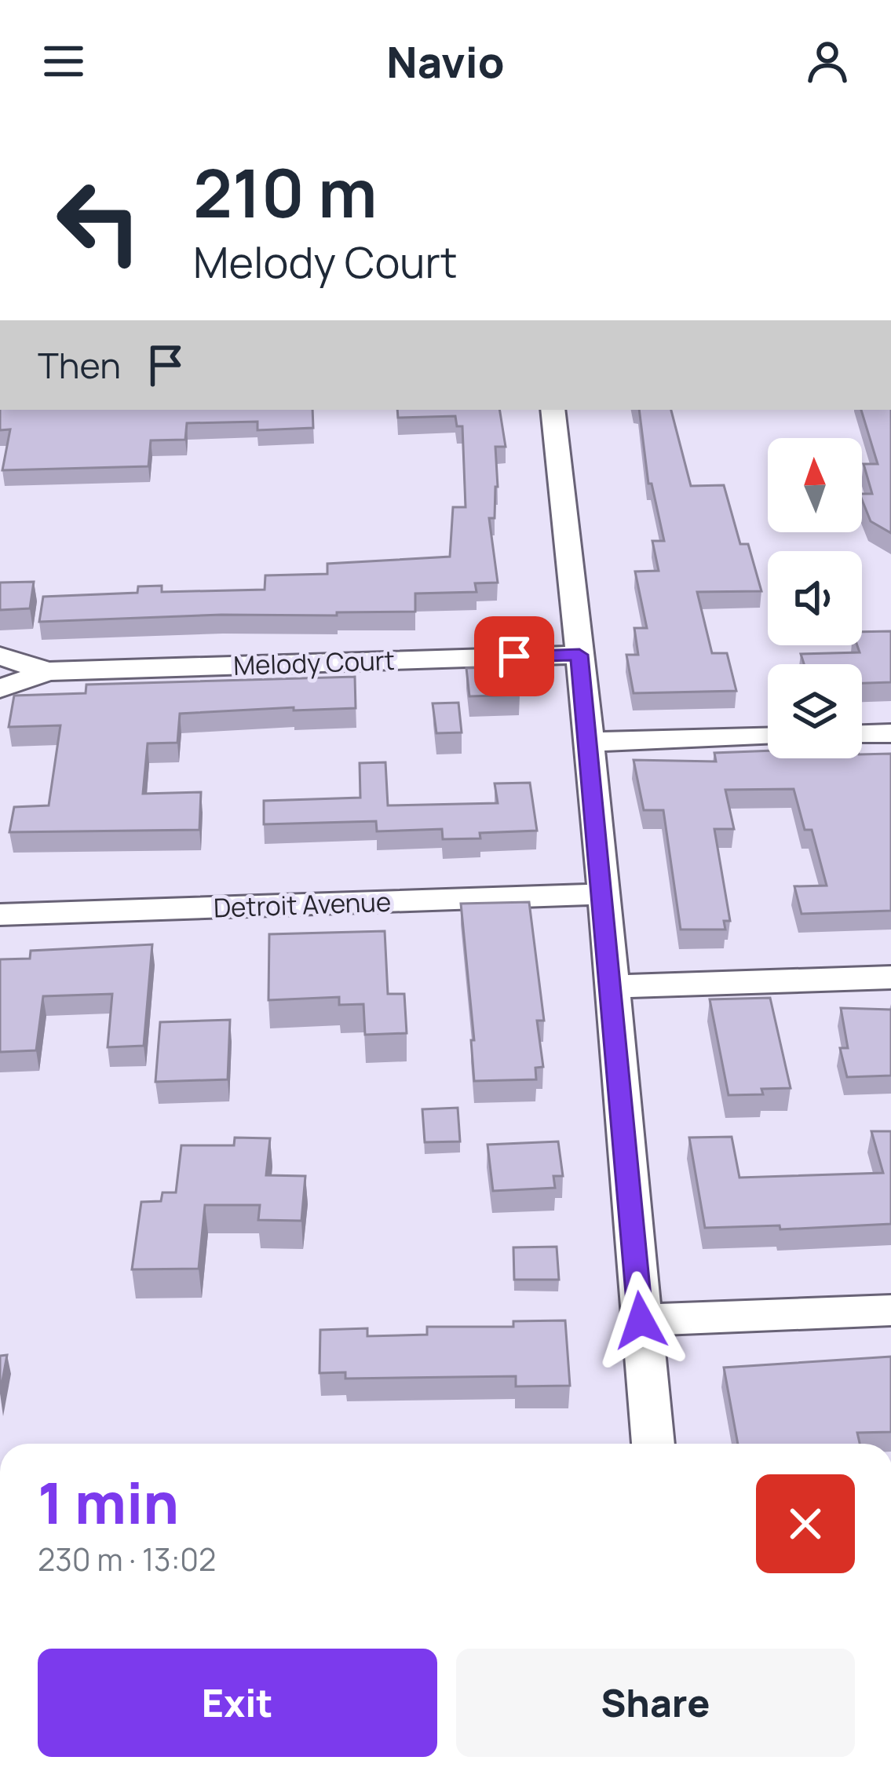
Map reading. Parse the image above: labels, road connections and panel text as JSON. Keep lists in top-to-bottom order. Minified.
{"streets":{"street":["Melody Court","Detroit Avenue"]},"north":"top","page":{"header":"Navio","turn":["210 m","Melody Court"],"then":"Then","heading":["1 min","230 m · 13:02"],"buttons":["Exit","Share"]}}
